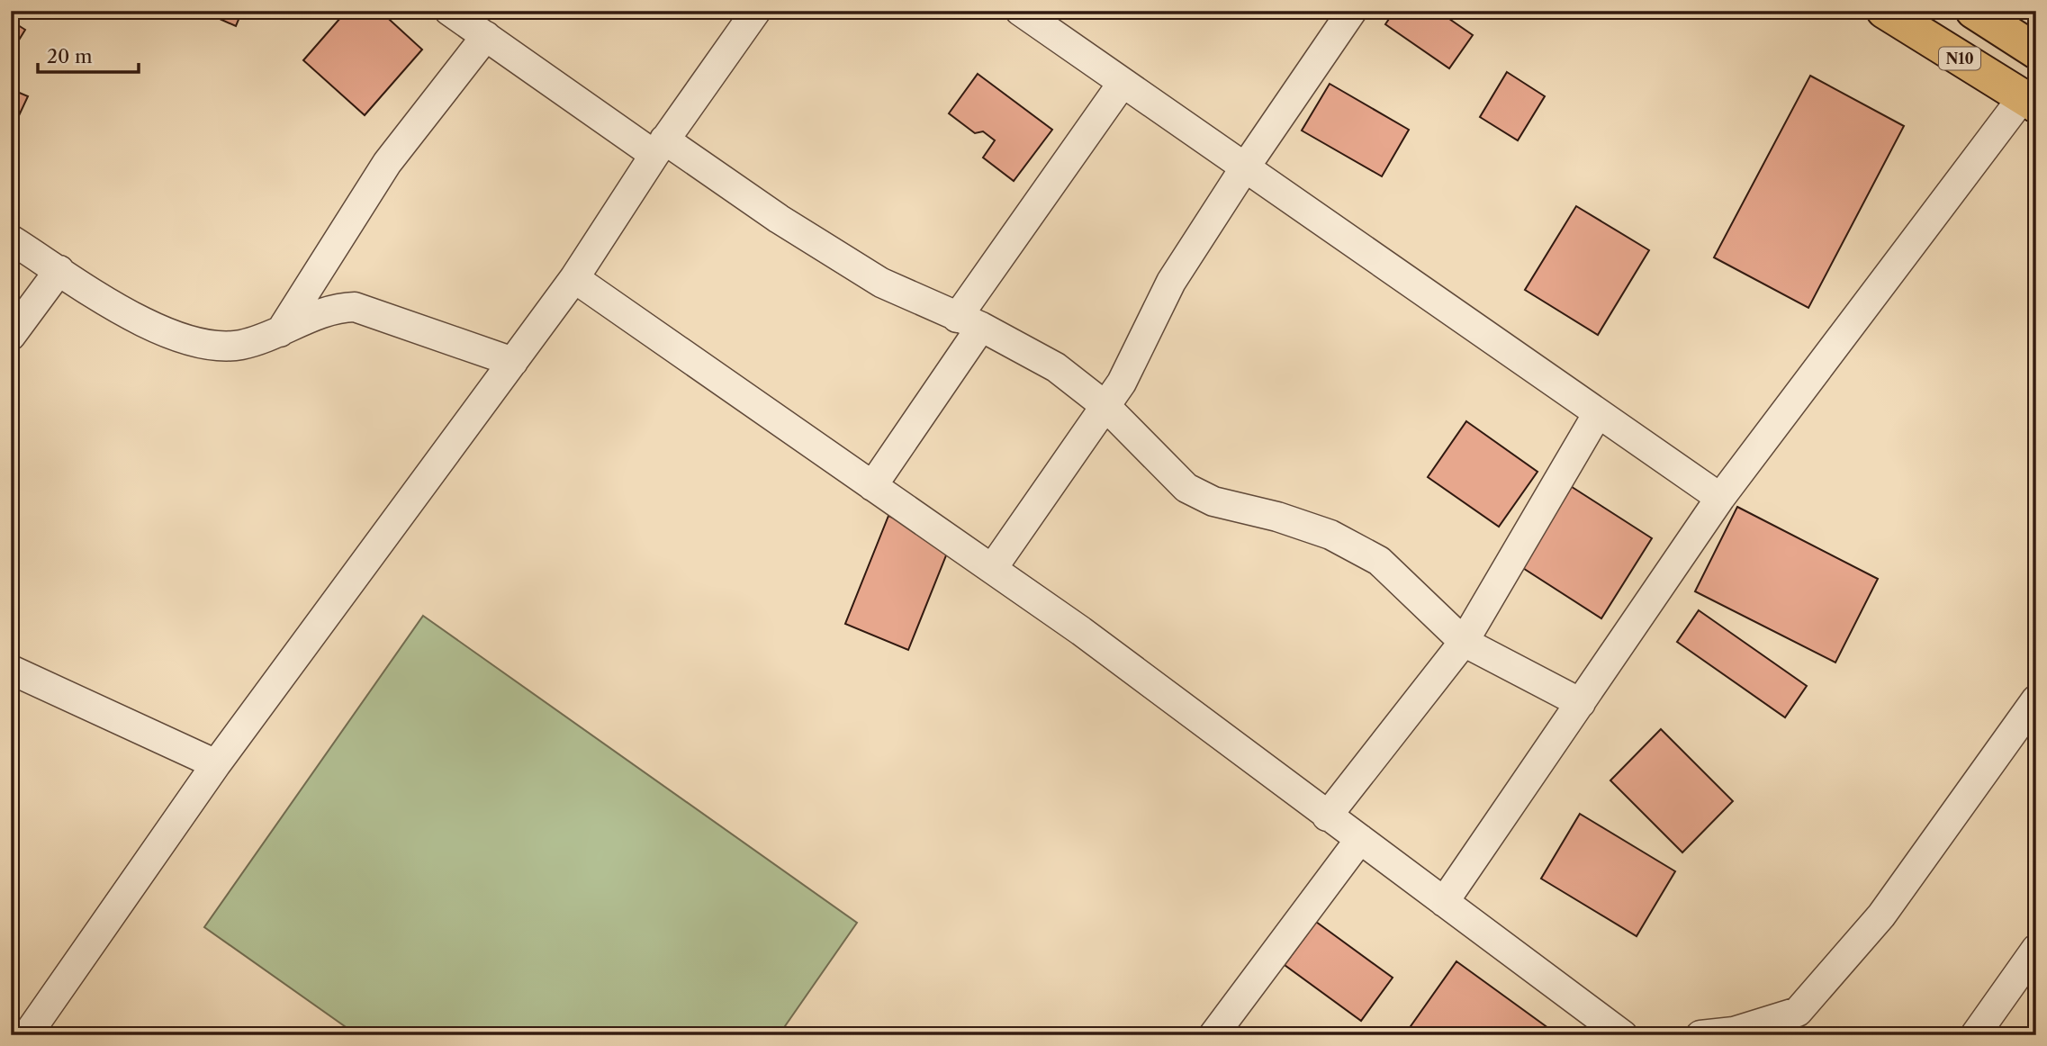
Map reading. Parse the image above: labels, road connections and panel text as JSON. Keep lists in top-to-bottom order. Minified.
{"streets":{"highway":["N10"]},"scale_bar":"20 m"}
